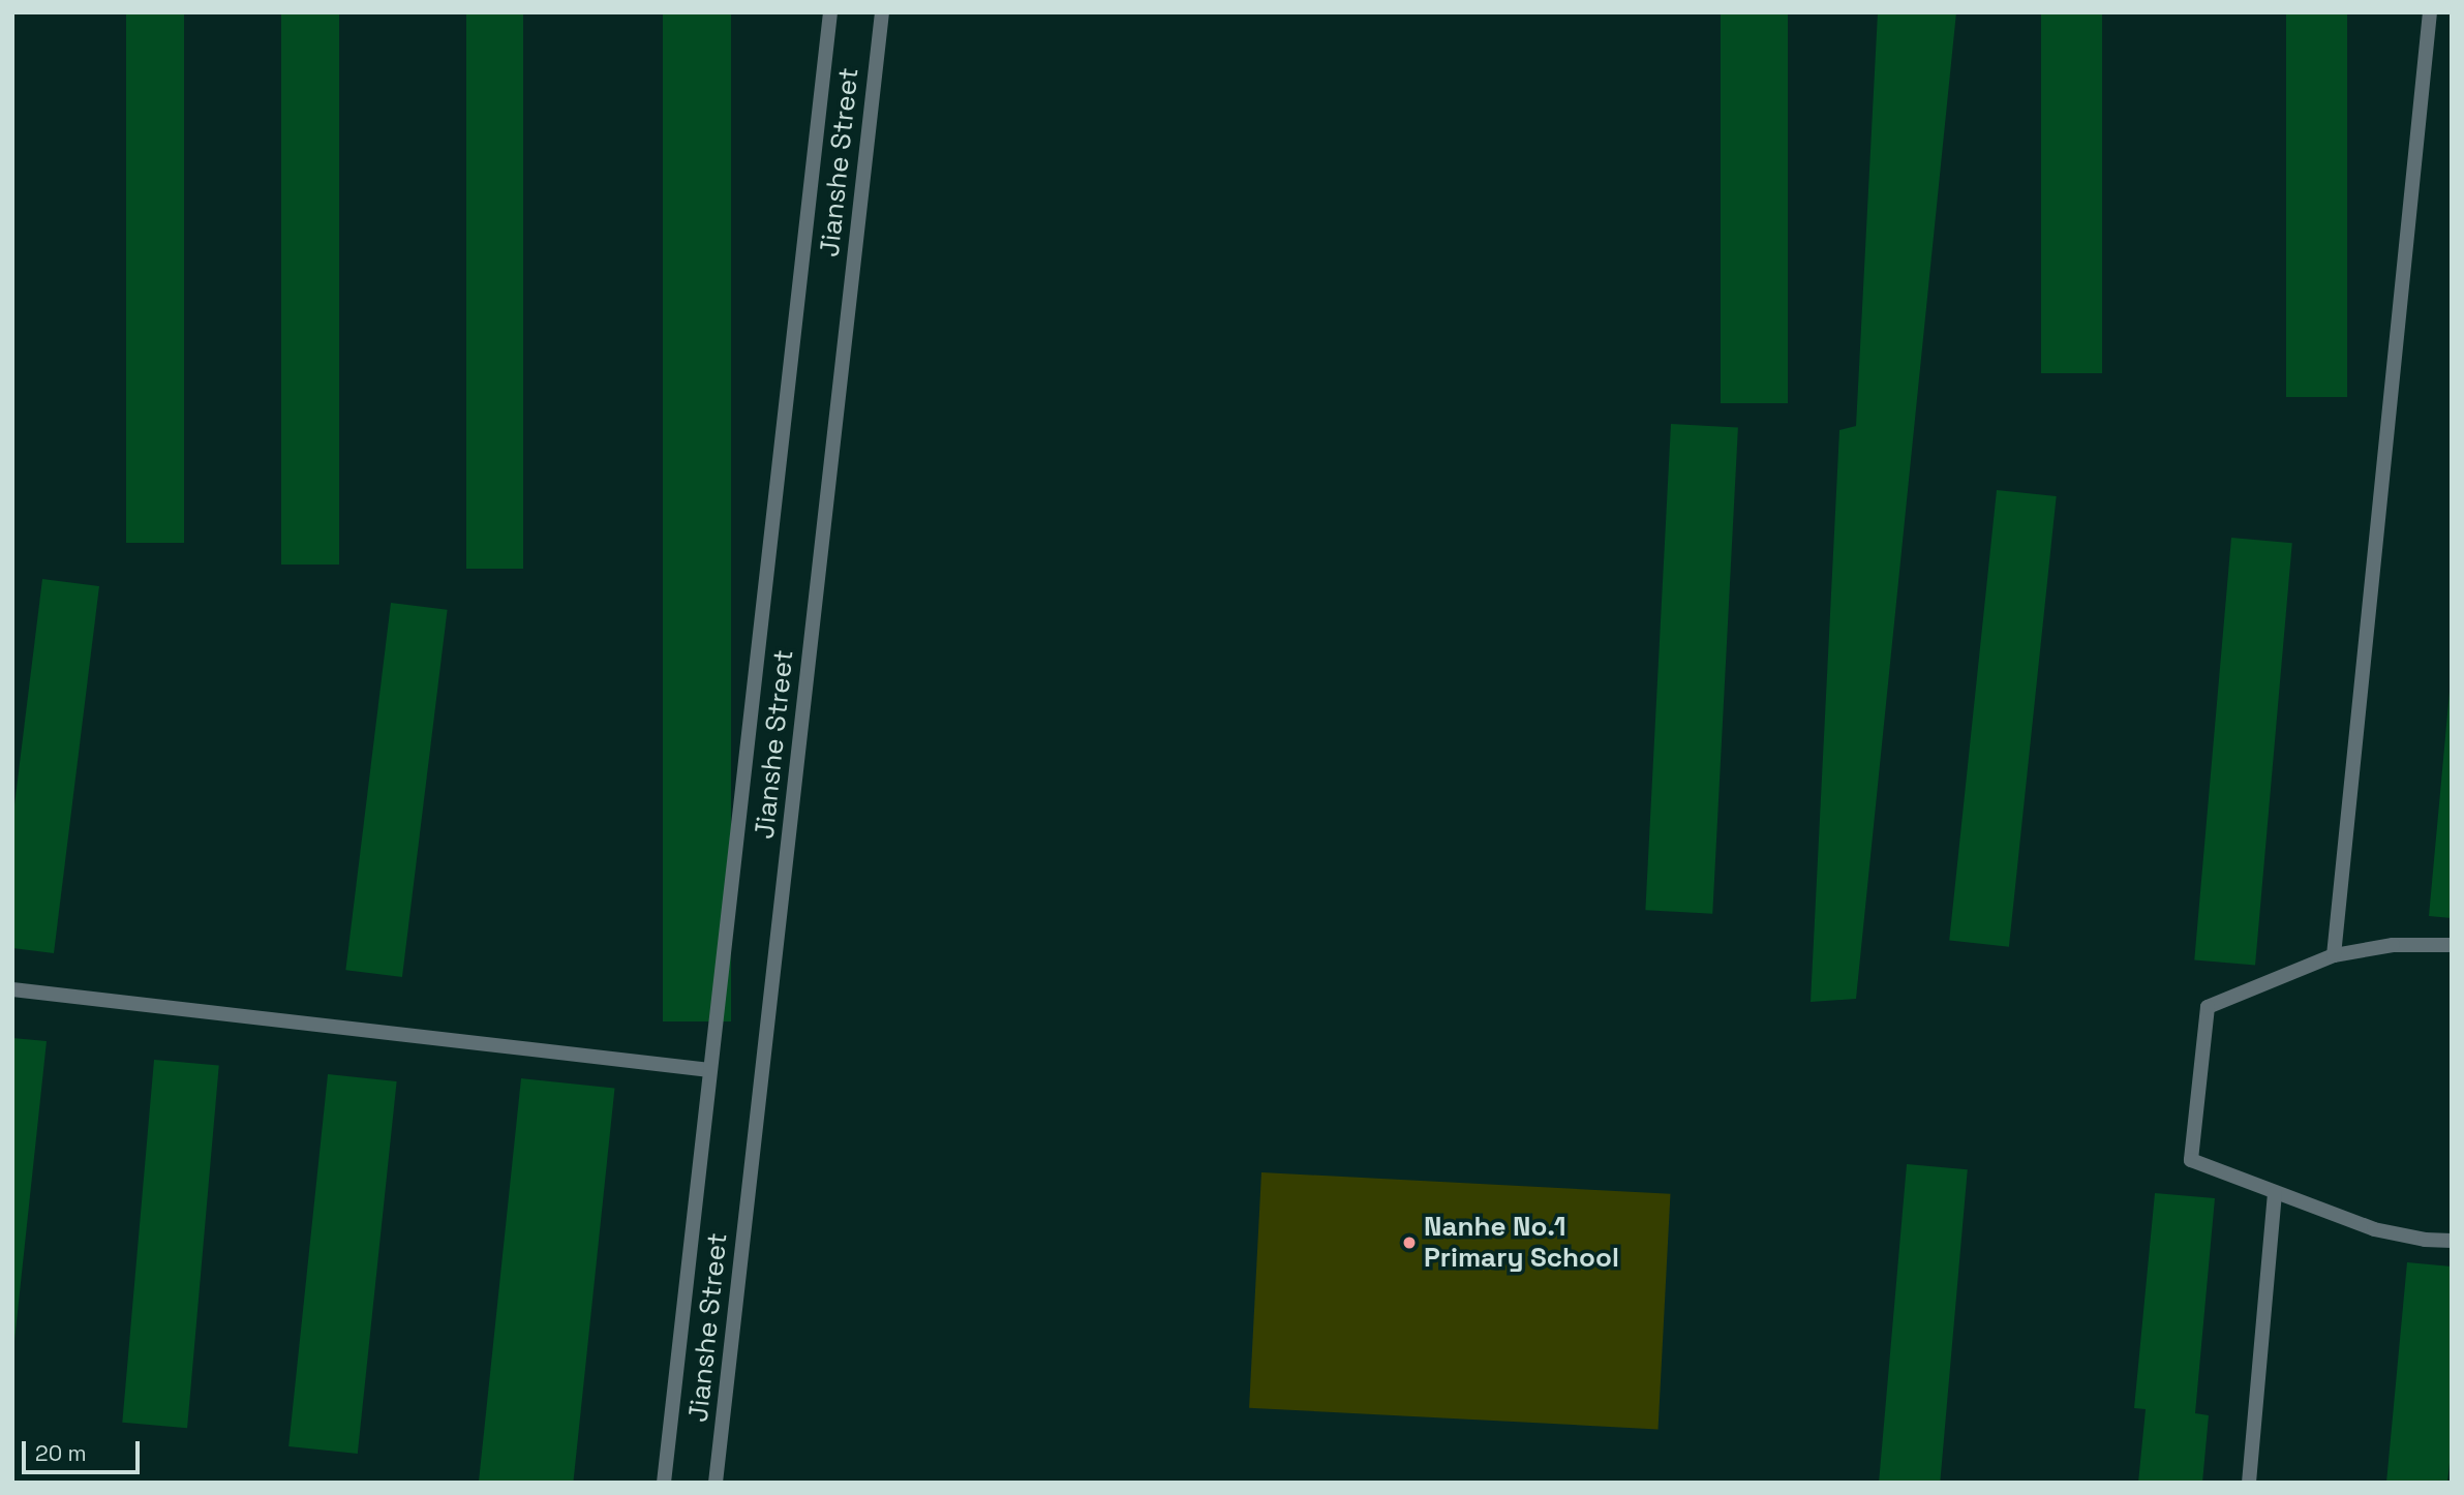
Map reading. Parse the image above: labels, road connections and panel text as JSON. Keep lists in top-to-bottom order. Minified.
{"streets":{"street":["Jianshe Street"]},"places":["Nanhe No.1 Primary School"],"scale_bar":"20 m"}
